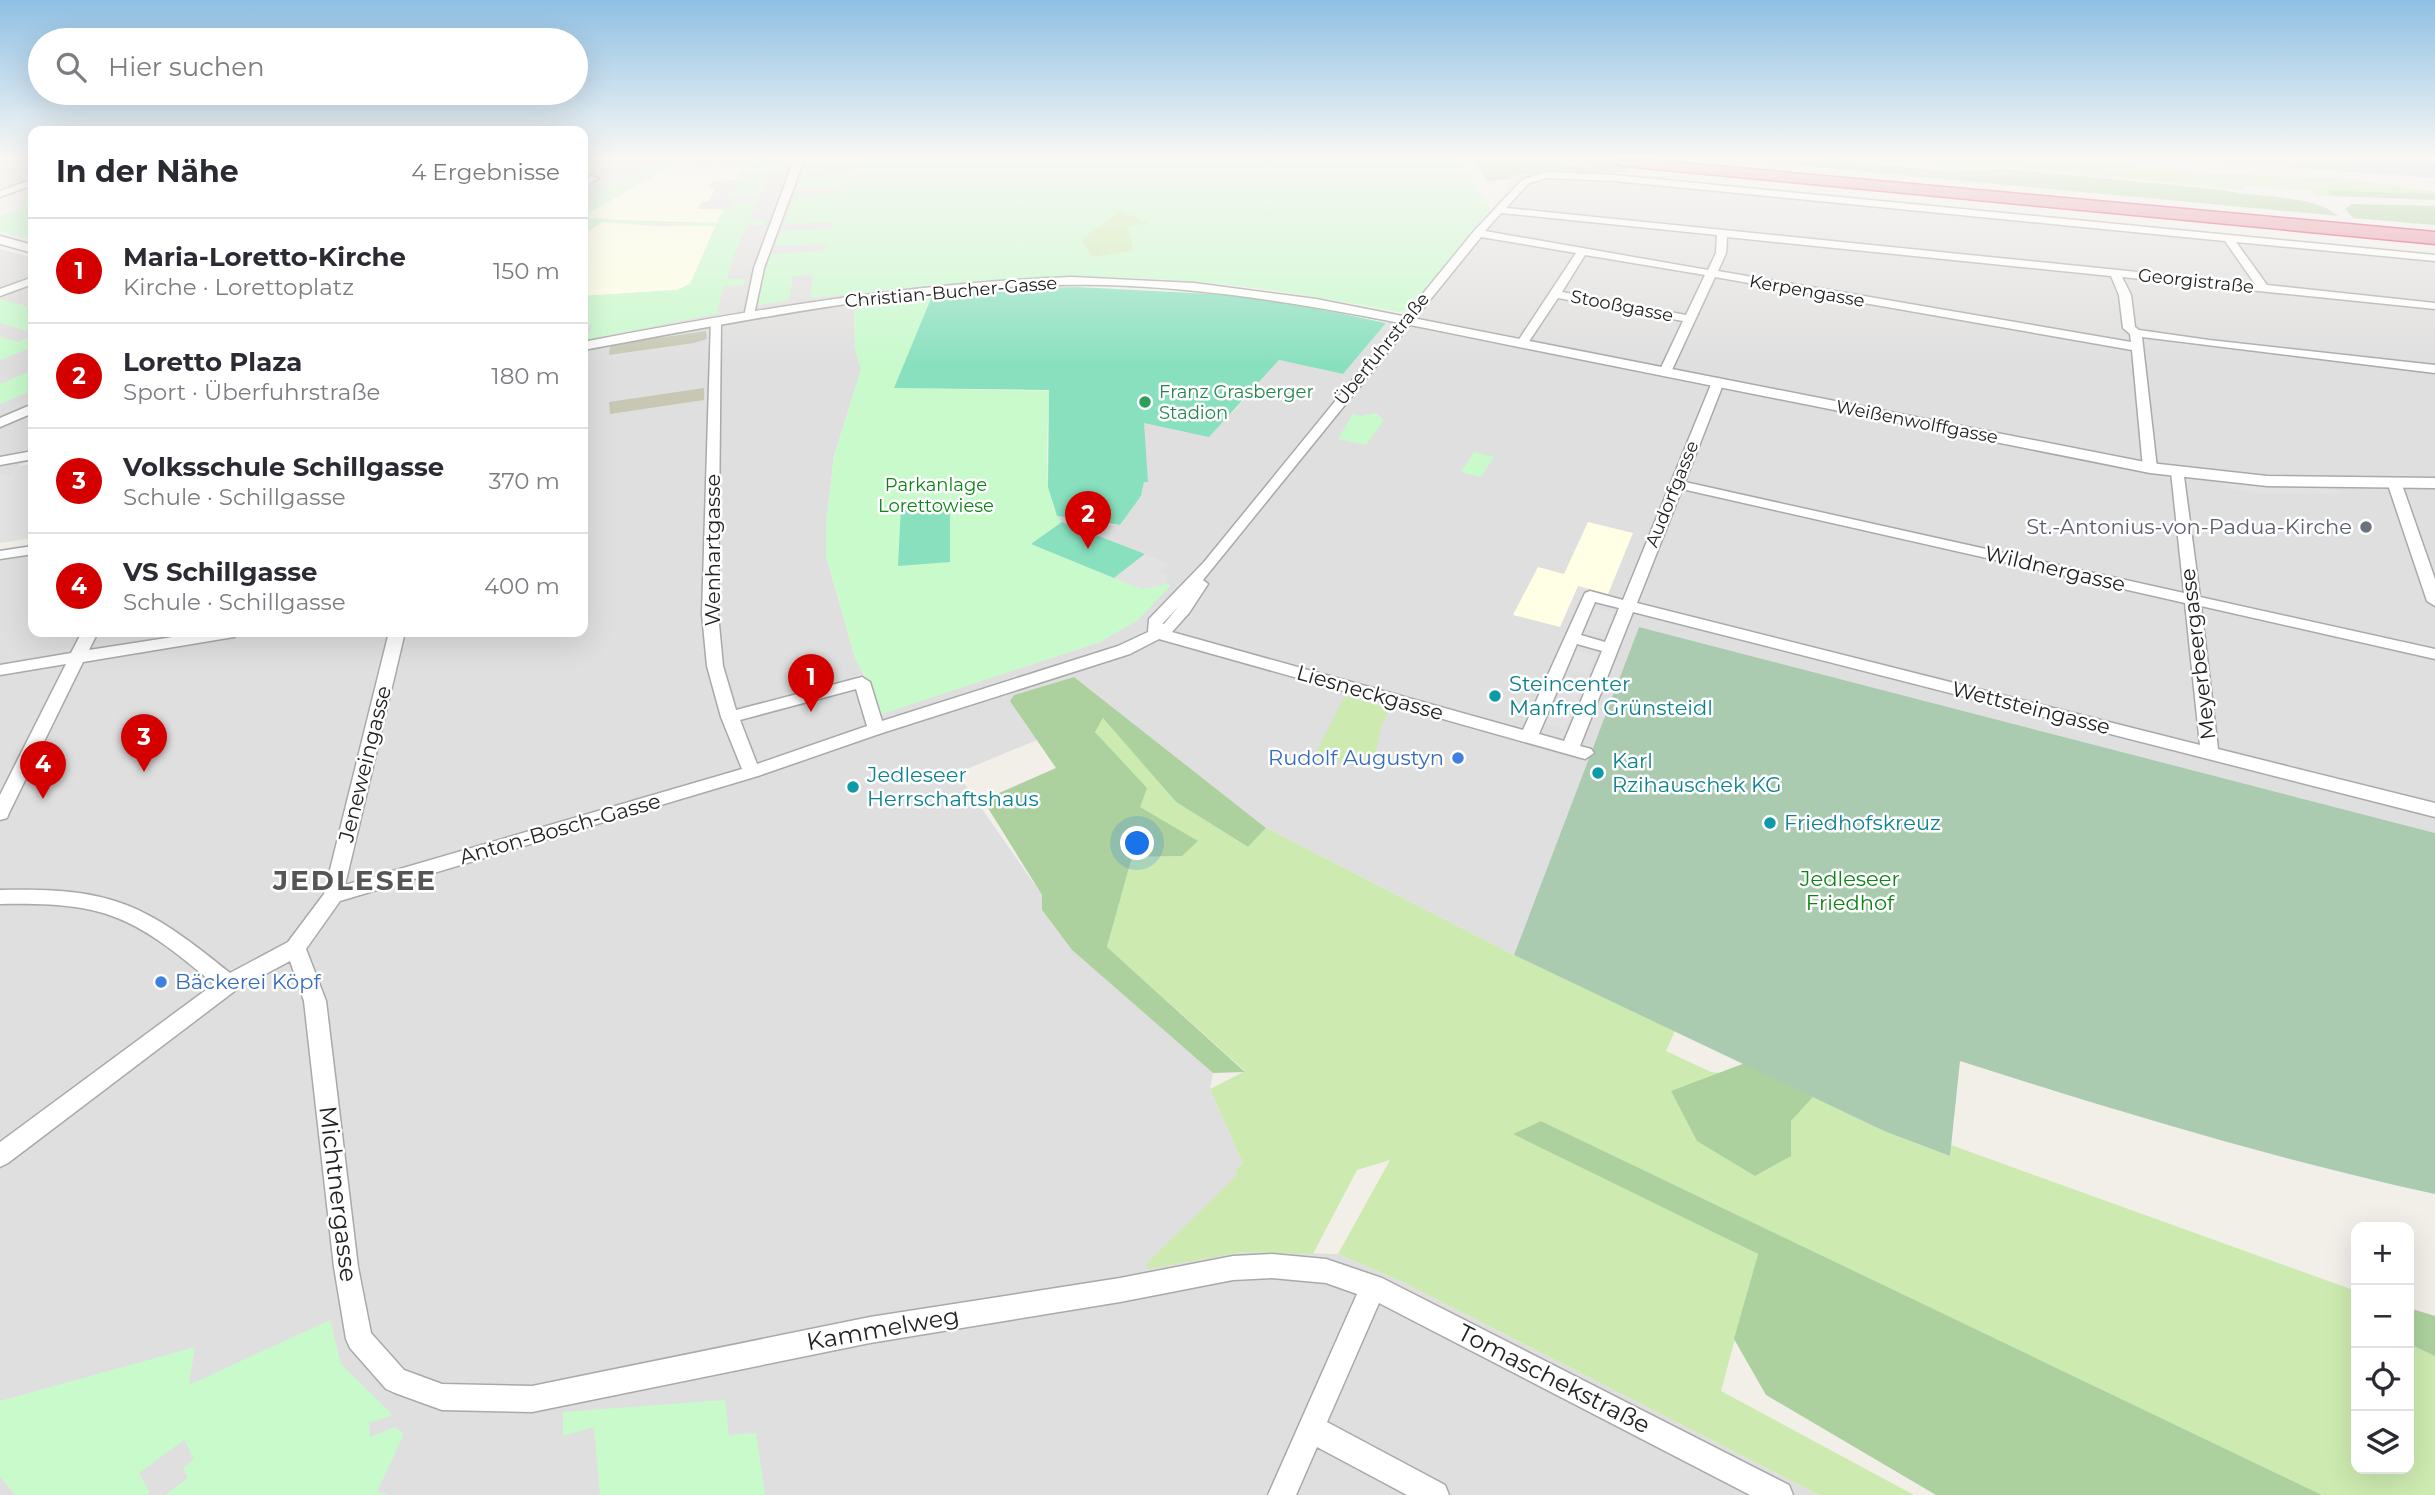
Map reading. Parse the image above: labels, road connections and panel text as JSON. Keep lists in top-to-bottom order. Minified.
{"streets":{"street":["Georgistraße","Kerpengasse","Christian-Bucher-Gasse","Stooßgasse","Überfuhrstraße","Weißenwolffgasse","Audorfgasse","Wenhartgasse","Wildnergasse","Meyerbeergasse","Liesneckgasse","Wettsteingasse","Jeneweingasse","Anton-Bosch-Gasse","Michtnergasse","Kammelweg","Tomaschekstraße"]},"crossings":[["Kerpengasse","Überfuhrstraße"],["Christian-Bucher-Gasse","Überfuhrstraße"],["Christian-Bucher-Gasse","Weißenwolffgasse"],["Christian-Bucher-Gasse","Wenhartgasse"],["Überfuhrstraße","Weißenwolffgasse"],["Überfuhrstraße","Liesneckgasse"],["Überfuhrstraße","Anton-Bosch-Gasse"],["Weißenwolffgasse","Audorfgasse"],["Weißenwolffgasse","Meyerbeergasse"],["Audorfgasse","Wildnergasse"],["Audorfgasse","Liesneckgasse"],["Audorfgasse","Wettsteingasse"],["Wenhartgasse","Anton-Bosch-Gasse"],["Wildnergasse","Meyerbeergasse"],["Meyerbeergasse","Wettsteingasse"],["Jeneweingasse","Anton-Bosch-Gasse"],["Michtnergasse","Kammelweg"],["Kammelweg","Tomaschekstraße"]],"districts":["JEDLESEE"],"parks":["Parkanlage Lorettowiese","Jedleseer Friedhof"],"places":["Franz Grasberger Stadion","St.-Antonius-von-Padua-Kirche","Steincenter Manfred Grünsteidl","Rudolf Augustyn","Karl Rzihauschek KG","Jedleseer Herrschaftshaus","Friedhofskreuz","Bäckerei Köpf"],"page":{"search":"Hier suchen","heading":["In der Nähe","4 Ergebnisse"],"list":[{"mark":"1","name":"Maria-Loretto-Kirche","note":"Kirche · Lorettoplatz","value":"150 m"},{"mark":"2","name":"Loretto Plaza","note":"Sport · Überfuhrstraße","value":"180 m"},{"mark":"3","name":"Volksschule Schillgasse","note":"Schule · Schillgasse","value":"370 m"},{"mark":"4","name":"VS Schillgasse","note":"Schule · Schillgasse","value":"400 m"}],"pins":["2","1","3","4"],"map_buttons":["+","−"]}}
